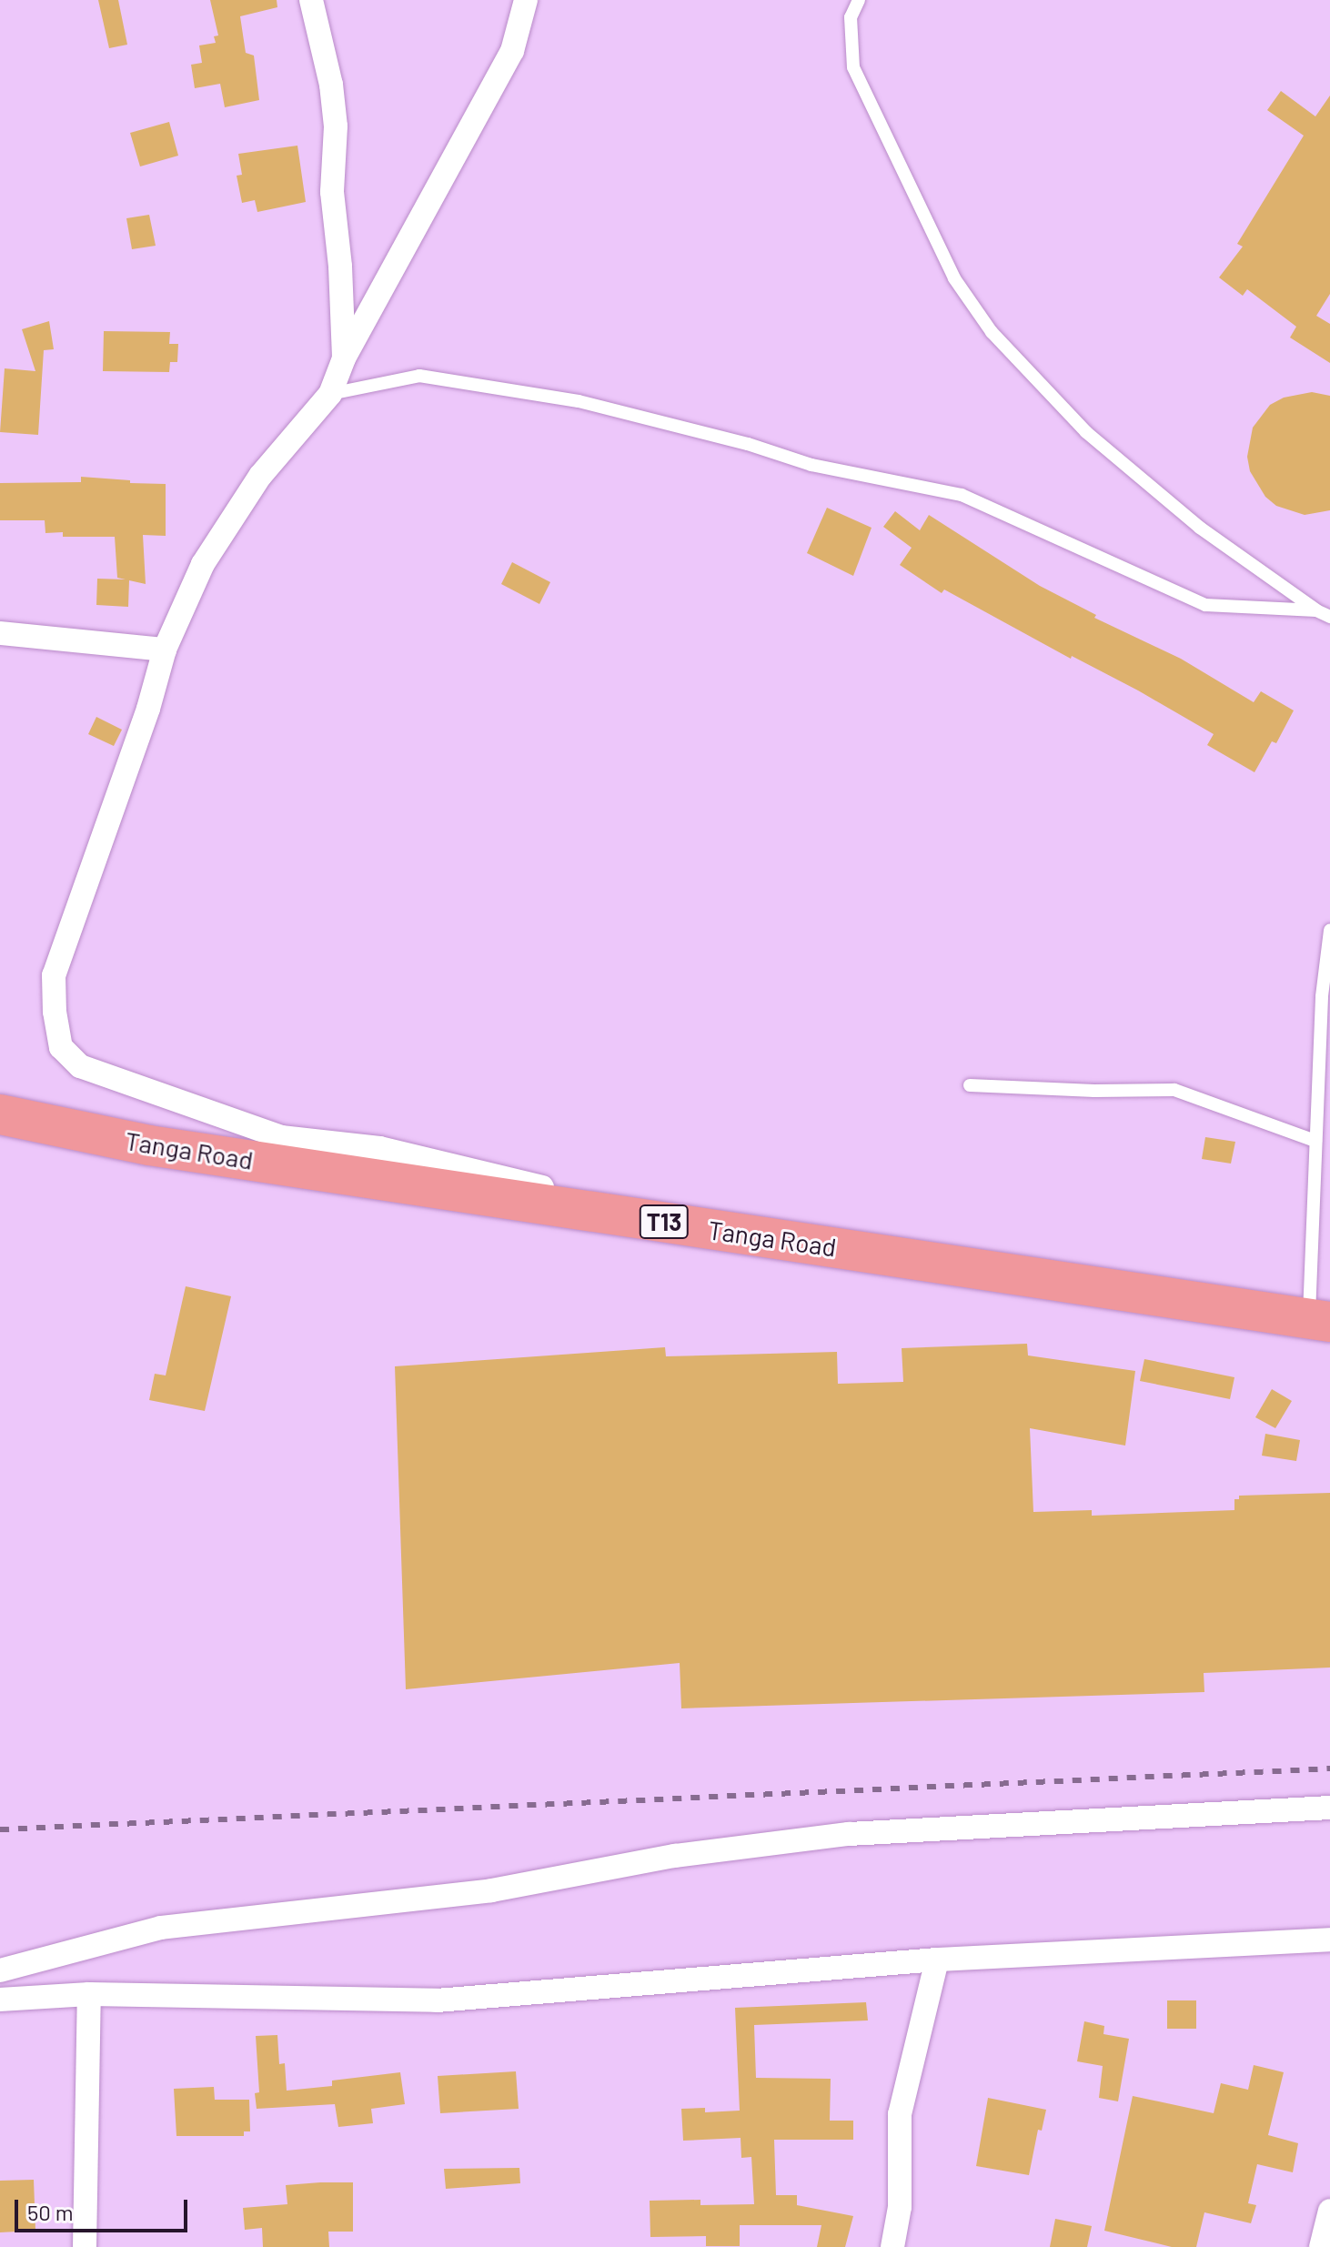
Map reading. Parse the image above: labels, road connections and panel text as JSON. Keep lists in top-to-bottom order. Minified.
{"streets":{"highway":["Tanga Road","T13"]},"scale_bar":"50 m"}
